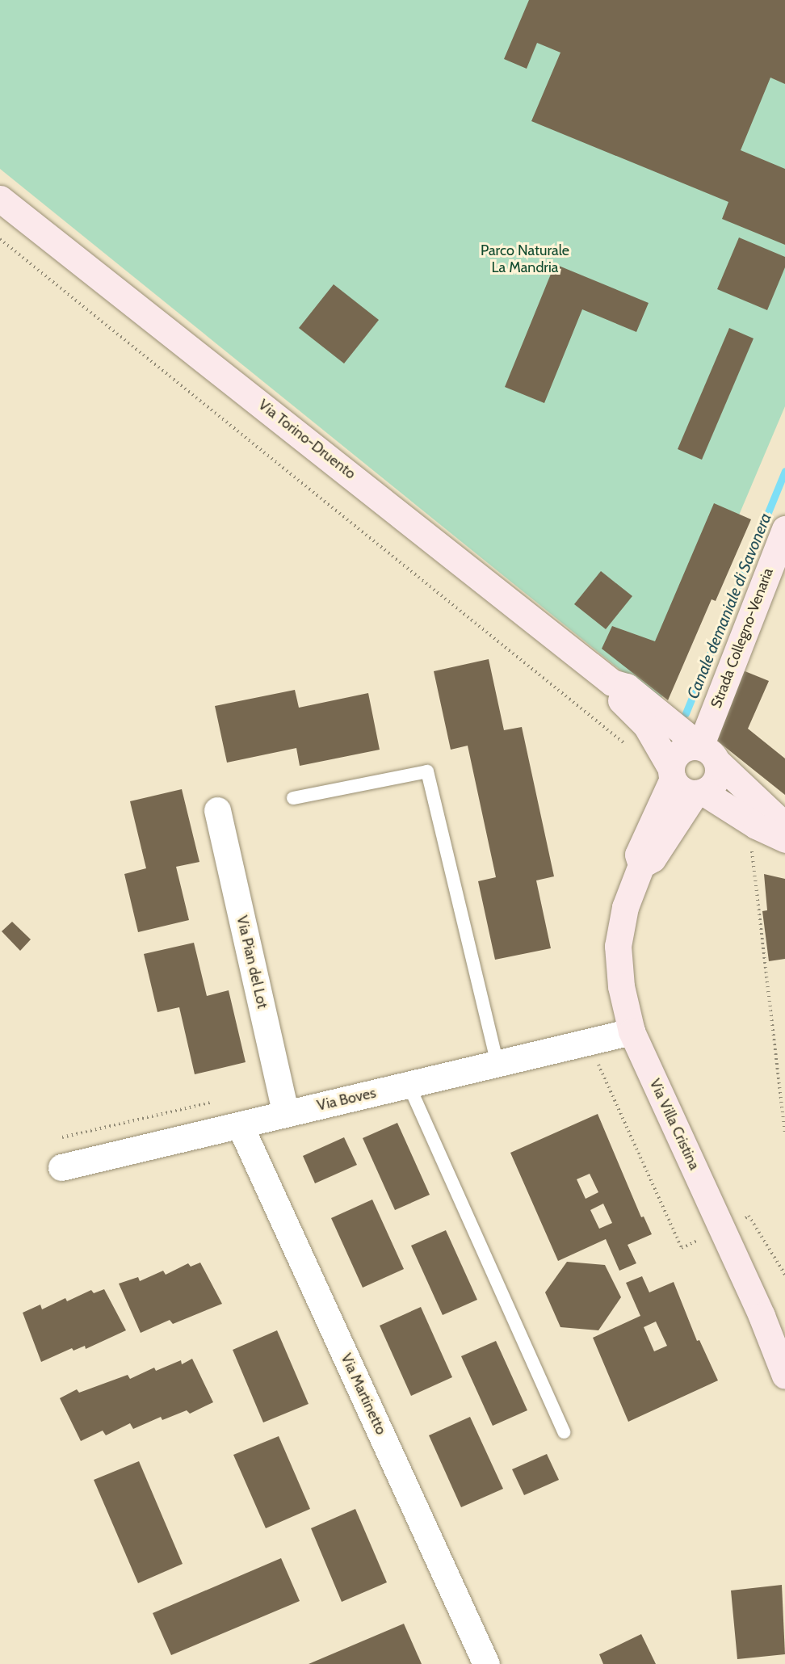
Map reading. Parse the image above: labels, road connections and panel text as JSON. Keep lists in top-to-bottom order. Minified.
{"streets":{"street":["Via Torino-Druento","Strada Collegno-Venaria","Via Pian del Lot","Via Boves","Via Villa Cristina","Via Martinetto"]},"crossings":[["Via Torino-Druento","Strada Collegno-Venaria"],["Via Torino-Druento","Via Villa Cristina"],["Strada Collegno-Venaria","Via Villa Cristina"],["Via Pian del Lot","Via Boves"],["Via Boves","Via Villa Cristina"],["Via Boves","Via Martinetto"]],"water":["Canale demaniale di Savonera"],"parks":["Parco Naturale La Mandria"]}
